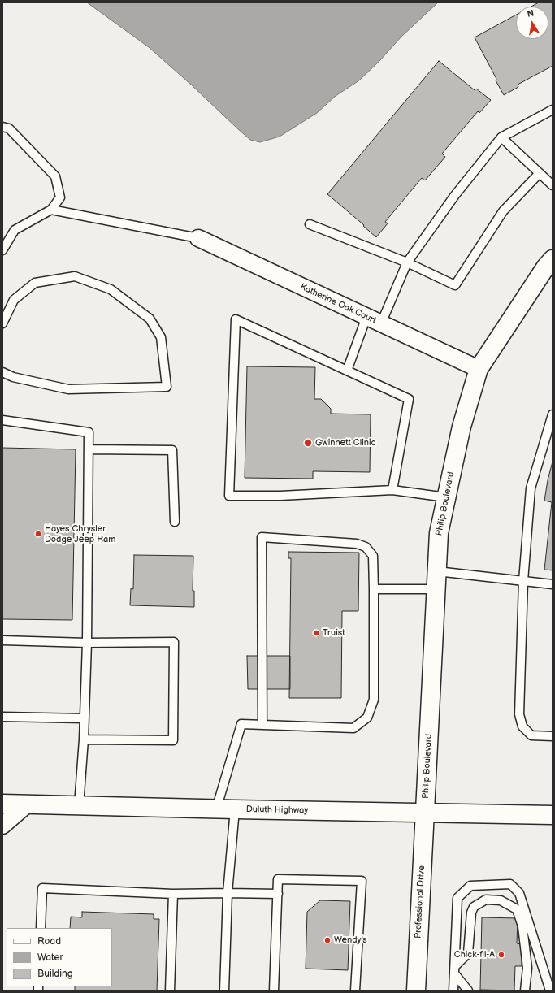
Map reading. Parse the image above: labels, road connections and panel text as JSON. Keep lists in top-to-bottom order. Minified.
{"streets":{"street":["Katherine Oak Court","Philip Boulevard","Duluth Highway","Professional Drive"]},"crossings":[["Katherine Oak Court","Philip Boulevard"],["Philip Boulevard","Duluth Highway"],["Philip Boulevard","Professional Drive"],["Duluth Highway","Professional Drive"]],"places":["Gwinnett Clinic","Hayes Chrysler Dodge Jeep Ram","Truist","Wendy's","Chick-fil-A"],"legend":["Road","Water","Building"],"north":"top"}
